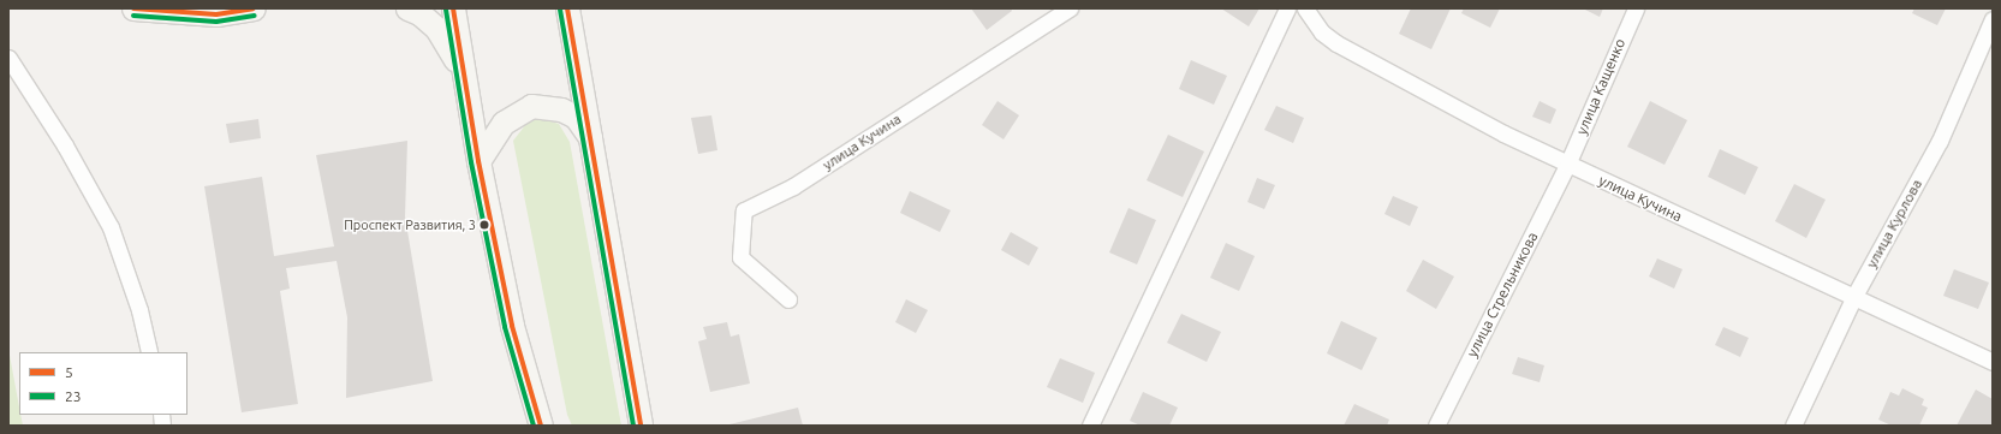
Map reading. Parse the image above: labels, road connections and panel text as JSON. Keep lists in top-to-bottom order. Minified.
{"streets":{"street":["улица Кащенко","улица Кучина","улица Курлова","улица Стрельникова"]},"crossings":[["улица Кащенко","улица Кучина"],["улица Кащенко","улица Стрельникова"],["улица Кучина","улица Курлова"],["улица Кучина","улица Стрельникова"]],"places":["Проспект Развития, 3"],"lines":["transit line 5","transit line 23"],"legend":["5","23"]}
